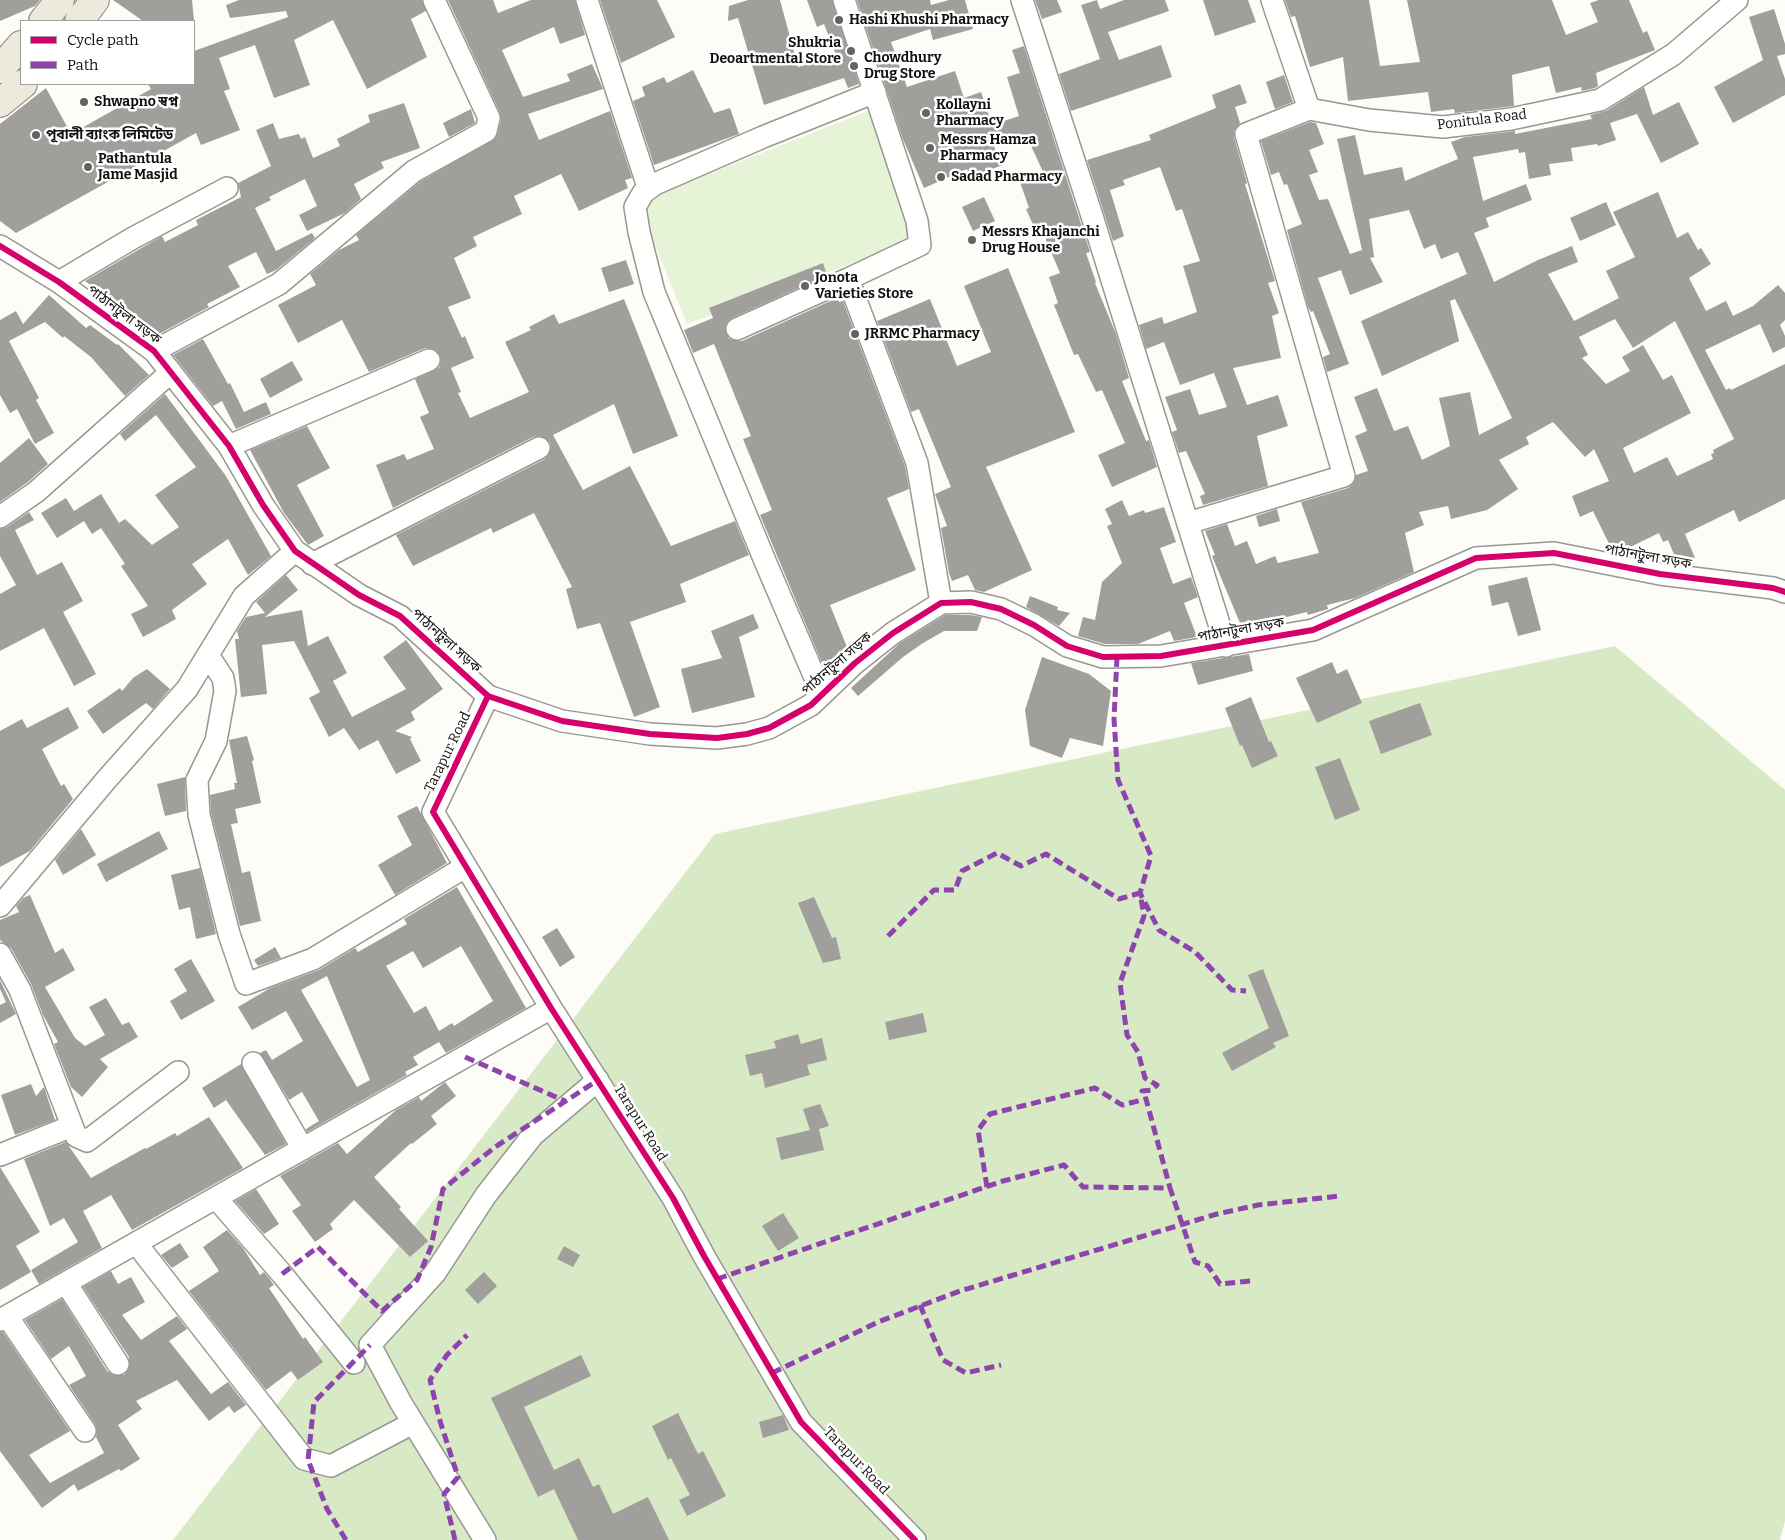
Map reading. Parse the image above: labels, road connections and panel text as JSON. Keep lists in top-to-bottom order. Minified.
{"streets":{"street":["Ponitula Road","পাঠানটুলা সড়ক","Tarapur Road"]},"crossings":[["পাঠানটুলা সড়ক","Tarapur Road"]],"places":["Hashi Khushi Pharmacy","Shukria Deoartmental Store","Chowdhury Drug Store","Shwapno স্বপ্ন","Kollayni Pharmacy","পূবালী ব্যাংক লিমিটেড","Messrs Hamza Pharmacy","Pathantula Jame Masjid","Sadad Pharmacy","Messrs Khajanchi Drug House","Jonota Varieties Store","JRRMC Pharmacy"],"legend":["Cycle path","Path"]}
